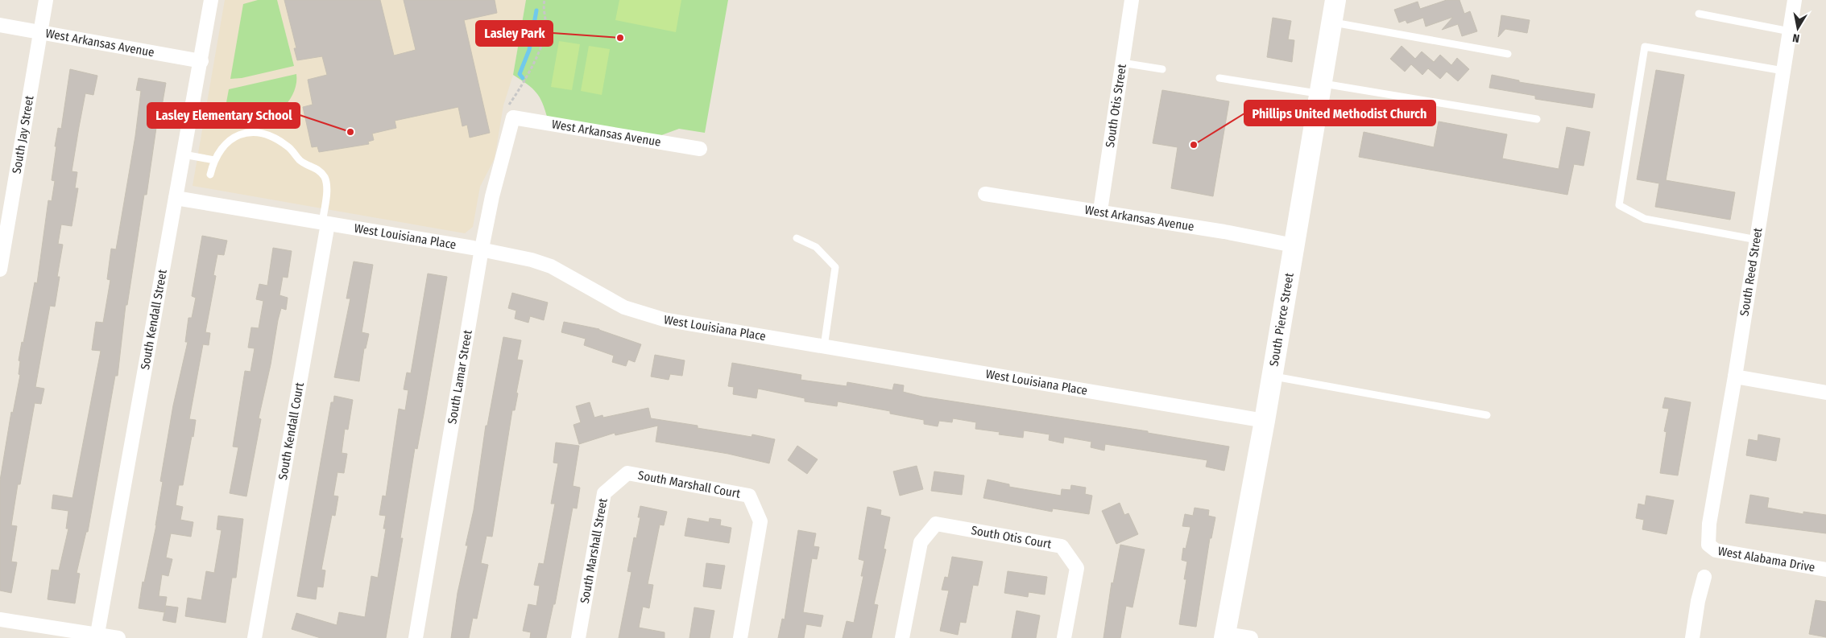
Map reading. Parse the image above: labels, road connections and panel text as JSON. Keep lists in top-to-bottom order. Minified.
{"streets":{"street":["West Arkansas Avenue","South Otis Street","South Jay Street","West Louisiana Place","South Reed Street","South Kendall Street","South Pierce Street","South Lamar Street","South Kendall Court","South Marshall Court","South Otis Court","South Marshall Street","West Alabama Drive"]},"crossings":[["West Arkansas Avenue","South Otis Street"],["West Arkansas Avenue","South Jay Street"],["West Arkansas Avenue","South Kendall Street"],["West Arkansas Avenue","South Pierce Street"],["West Arkansas Avenue","South Lamar Street"],["West Louisiana Place","South Kendall Street"],["West Louisiana Place","South Pierce Street"],["West Louisiana Place","South Lamar Street"],["West Louisiana Place","South Kendall Court"],["South Reed Street","West Alabama Drive"],["South Marshall Court","South Marshall Street"]],"places":["Lasley Park","Lasley Elementary School","Phillips United Methodist Church"],"north":"bottom"}
